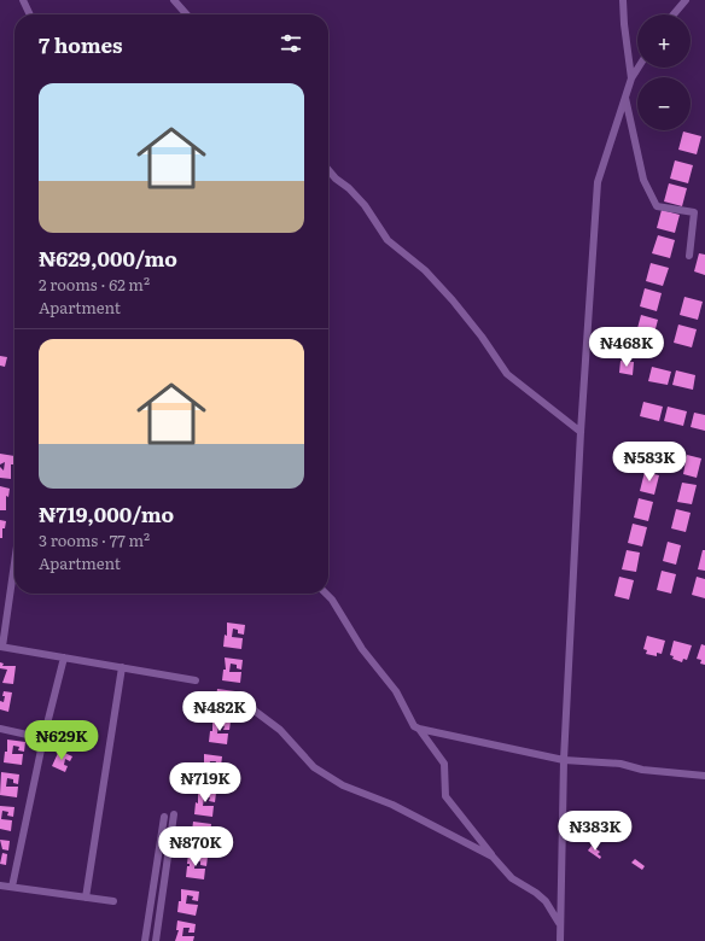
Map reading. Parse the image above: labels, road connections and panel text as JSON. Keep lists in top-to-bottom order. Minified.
{"page":{"map_buttons":["+","−"],"heading":"7 homes","list":[{"name":"₦629,000/mo","note":"2 rooms · 62 m² · Apartment"},{"name":"₦719,000/mo","note":"3 rooms · 77 m² · Apartment"}],"price":["₦468K","₦583K","₦482K","₦629K","₦719K","₦383K","₦870K"]}}
